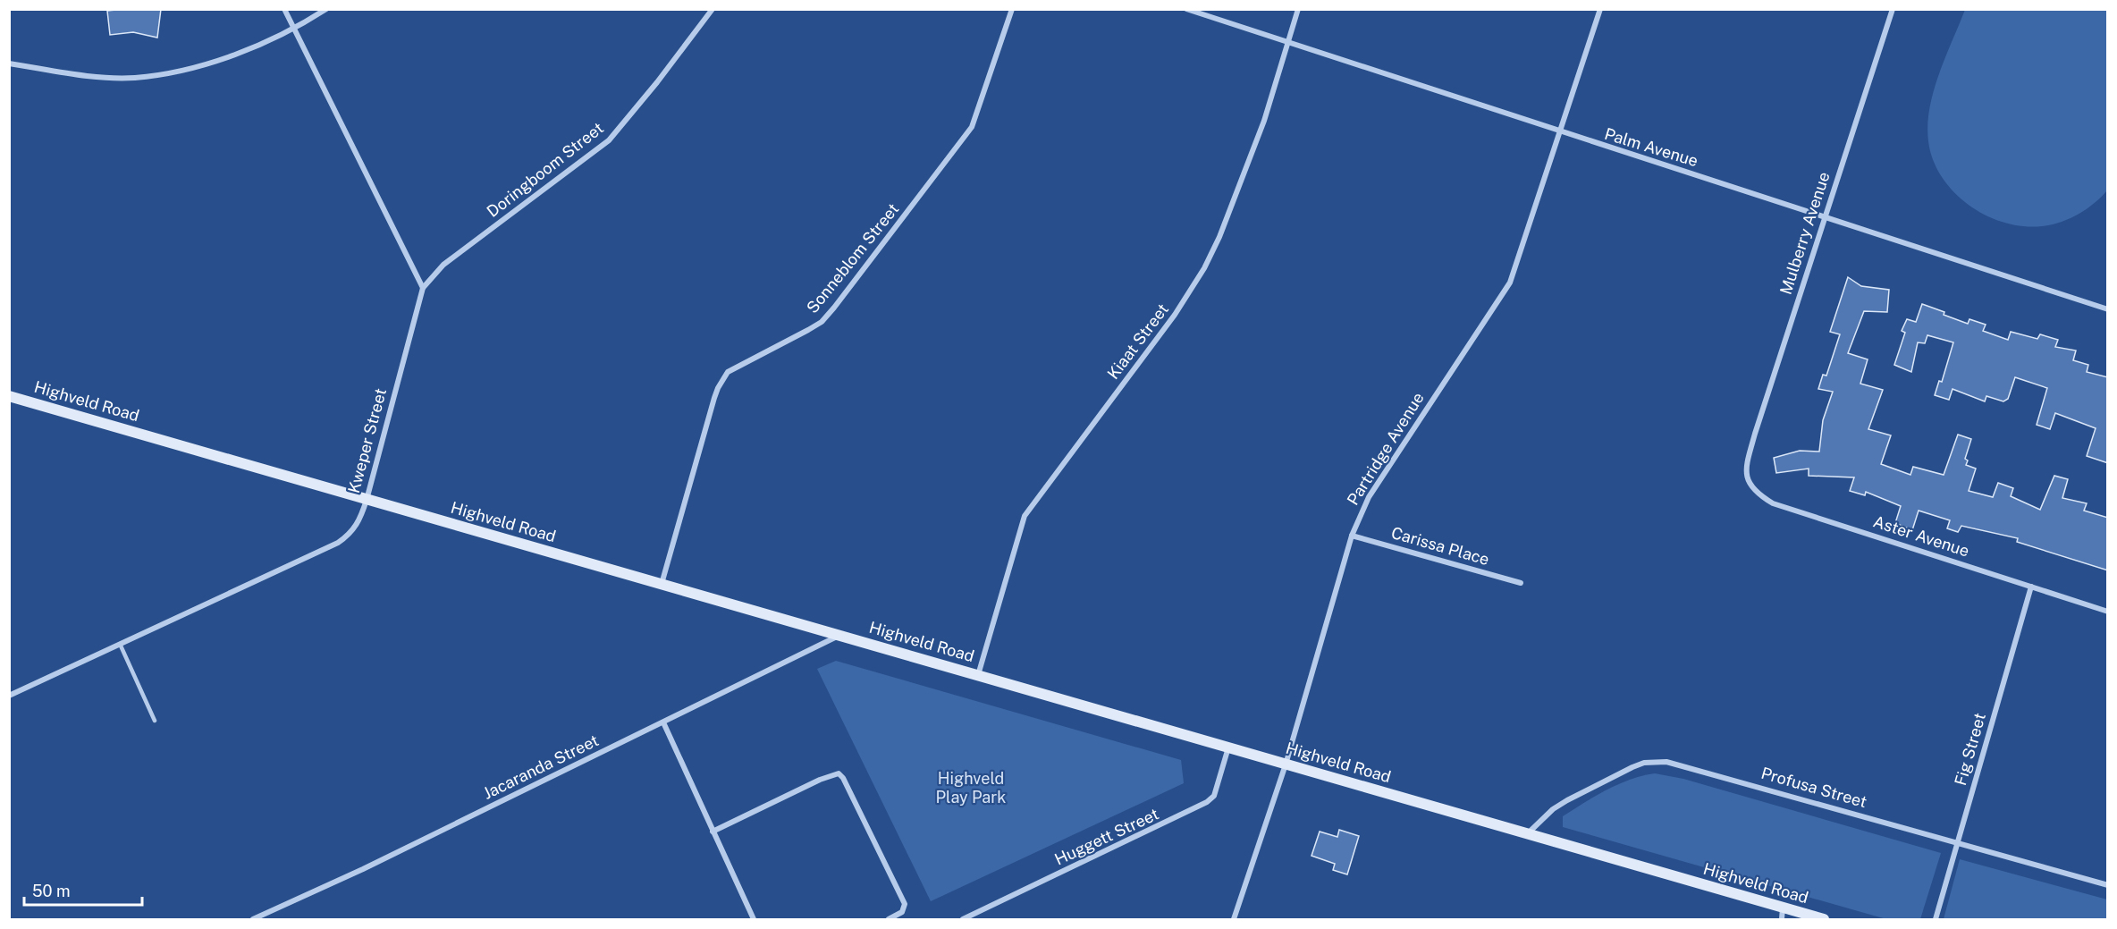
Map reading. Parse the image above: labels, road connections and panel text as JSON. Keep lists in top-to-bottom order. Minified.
{"streets":{"street":["Palm Avenue","Doringboom Street","Mulberry Avenue","Sonneblom Street","Kiaat Street","Highveld Road","Kweper Street","Partridge Avenue","Aster Avenue","Carissa Place","Fig Street","Jacaranda Street","Profusa Street","Huggett Street"]},"crossings":[["Palm Avenue","Mulberry Avenue"],["Palm Avenue","Kiaat Street"],["Palm Avenue","Partridge Avenue"],["Doringboom Street","Kweper Street"],["Mulberry Avenue","Aster Avenue"],["Sonneblom Street","Highveld Road"],["Kiaat Street","Highveld Road"],["Highveld Road","Kweper Street"],["Highveld Road","Partridge Avenue"],["Highveld Road","Jacaranda Street"],["Highveld Road","Profusa Street"],["Highveld Road","Huggett Street"],["Partridge Avenue","Carissa Place"],["Aster Avenue","Fig Street"],["Fig Street","Profusa Street"]],"parks":["Highveld Play Park"],"scale_bar":"50 m"}
